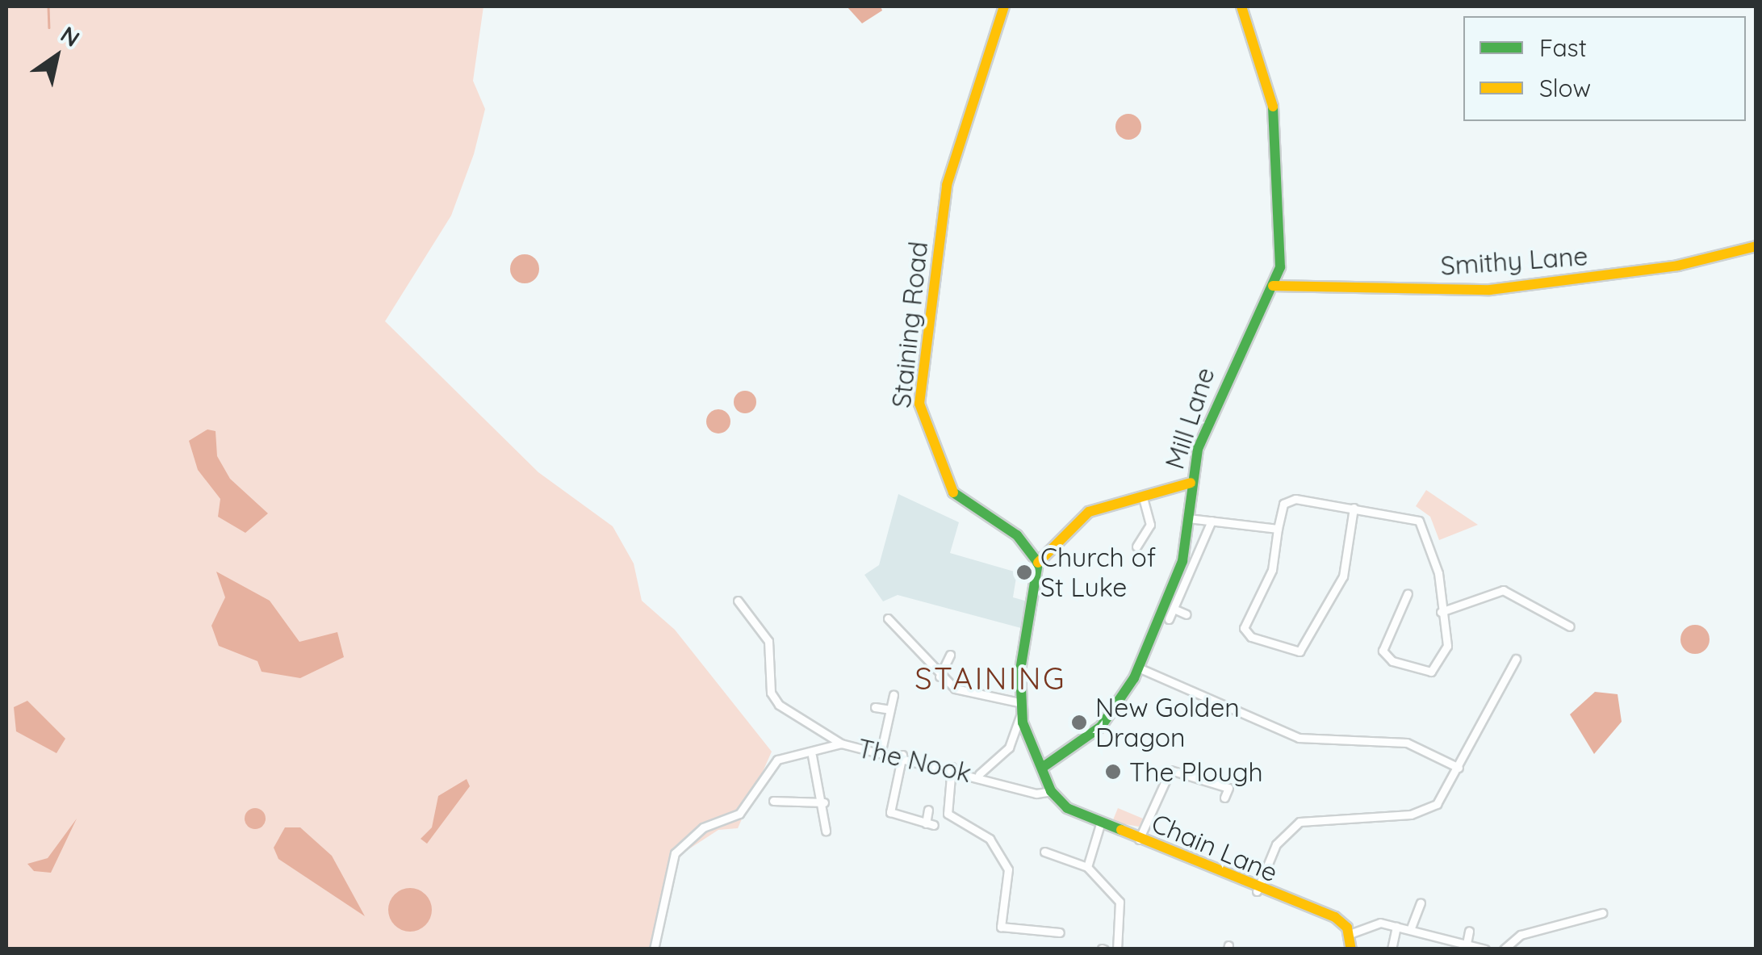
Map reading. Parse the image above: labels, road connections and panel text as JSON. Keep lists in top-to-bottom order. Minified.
{"streets":{"street":["Smithy Lane","Staining Road","Mill Lane","The Nook","Chain Lane"]},"crossings":[["Smithy Lane","Mill Lane"],["The Nook","Chain Lane"]],"districts":["STAINING"],"places":["Church of St Luke","New Golden Dragon","The Plough"],"legend":["Fast","Slow"],"north":"top right"}
